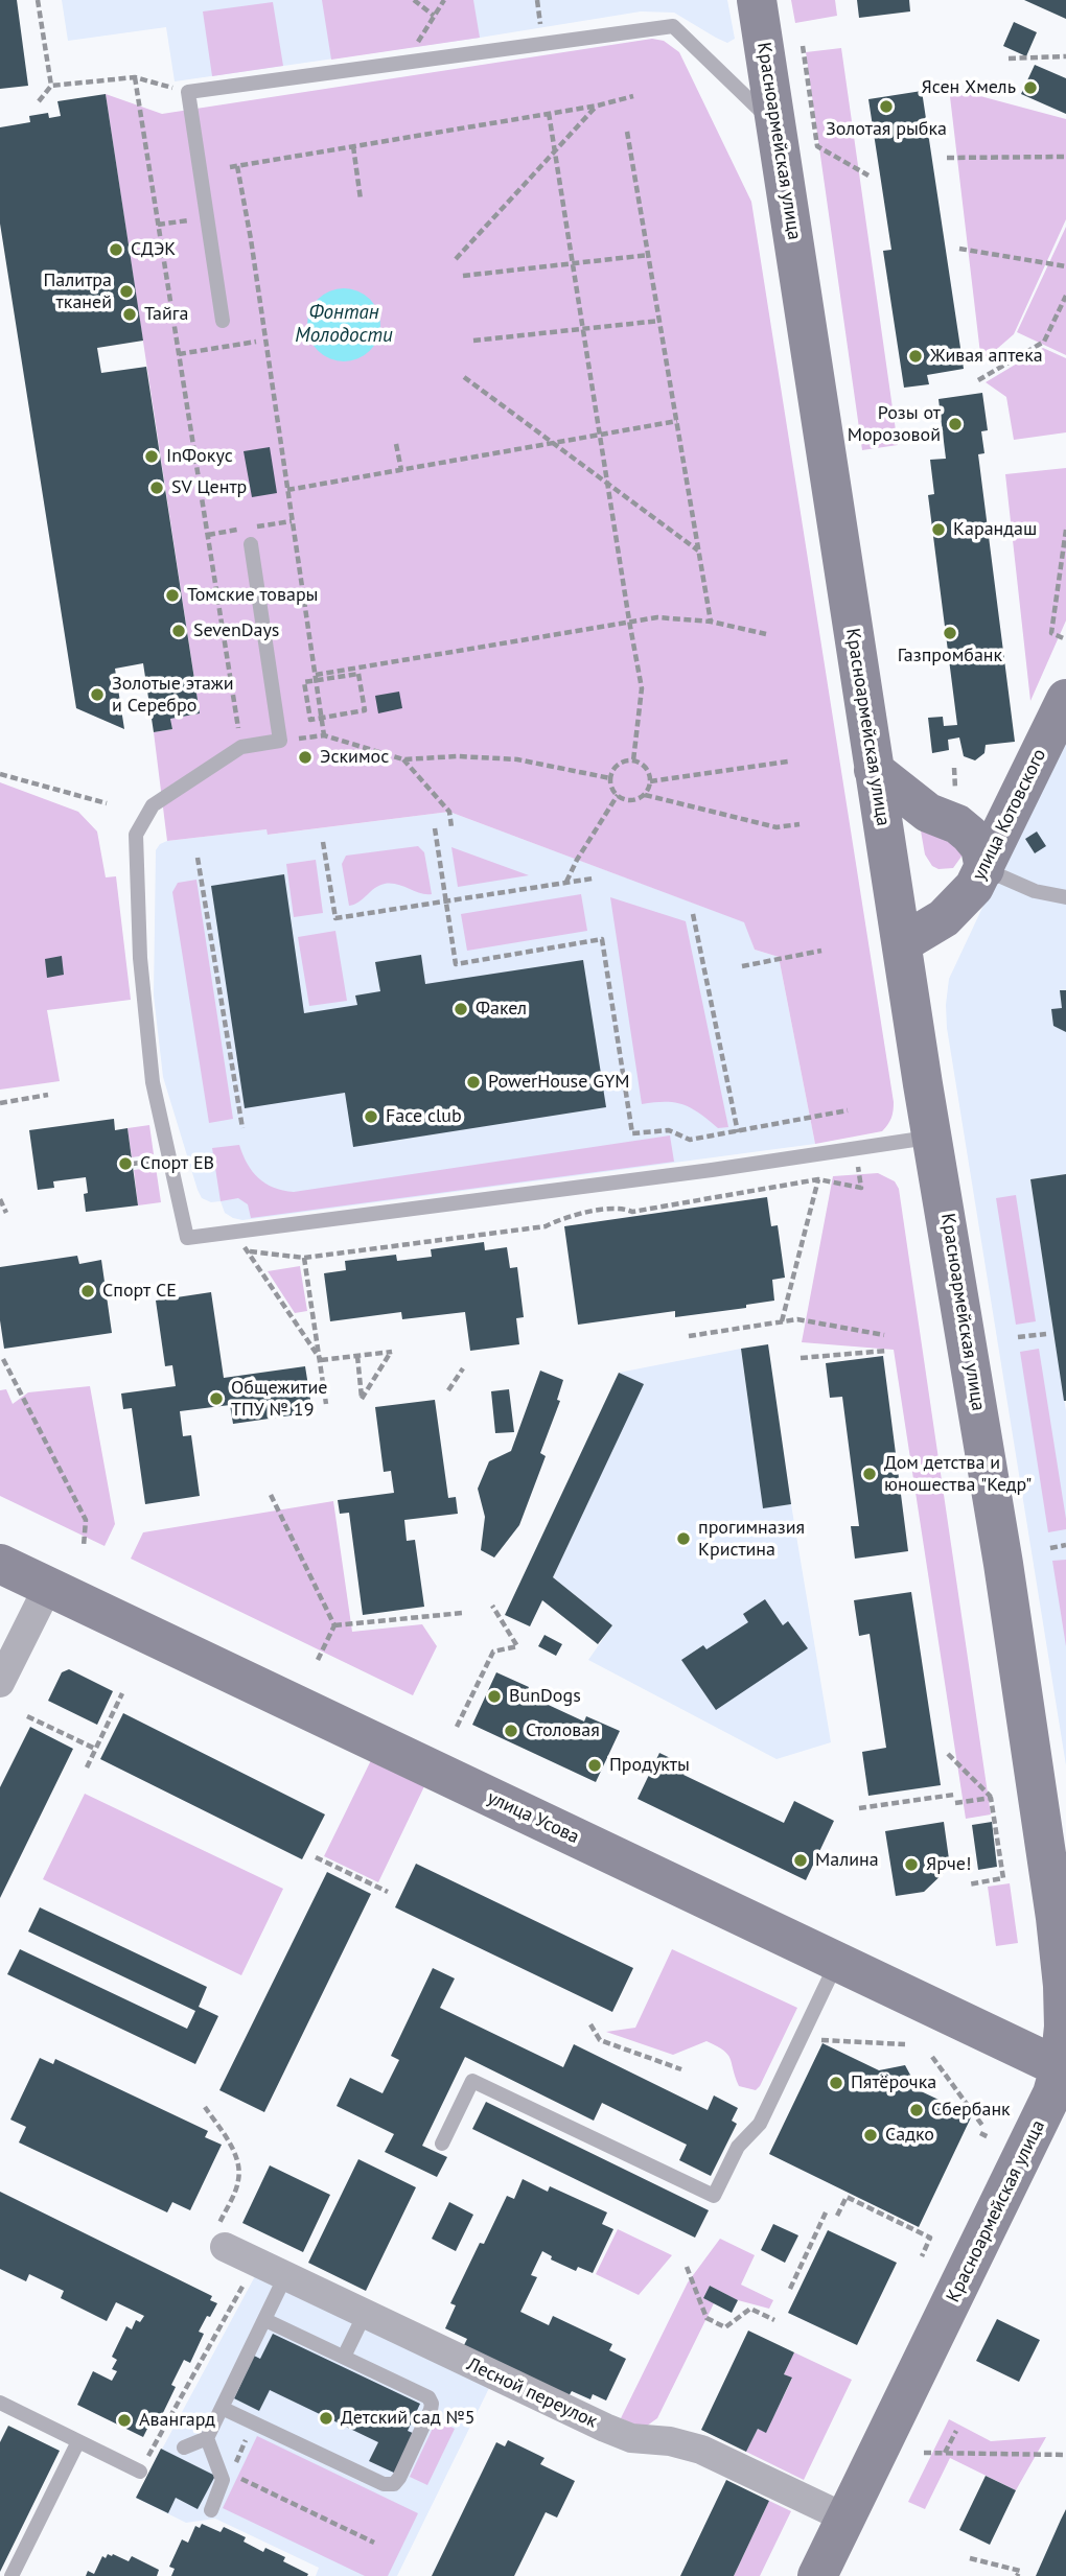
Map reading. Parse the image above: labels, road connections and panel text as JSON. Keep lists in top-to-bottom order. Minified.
{"streets":{"main road":["Красноармейская улица","улица Котовского","улица Усова"],"street":["Лесной переулок"]},"crossings":[["Красноармейская улица","улица Котовского"],["Красноармейская улица","улица Усова"],["Красноармейская улица","Лесной переулок"]],"water":["Фонтан Молодости"],"places":["Ясен Хмель","Золотая рыбка","СДЭК","Палитра тканей","Тайга","Живая аптека","Розы от Морозовой","InФокус","SV Центр","Карандаш","Томские товары","SevenDays","Газпромбанк","Золотые этажи и Серебро","Эскимос","Факел","PowerHouse GYM","Face club","Спорт ЕВ","Спорт СЕ","Общежитие ТПУ № 19","Дом детства и юношества \"Кедр\"","прогимназия Кристина","BunDogs","Столовая","Продукты","Малина","Ярче!","Пятёрочка","Сбербанк","Садко","Детский сад №5","Авангард"]}
